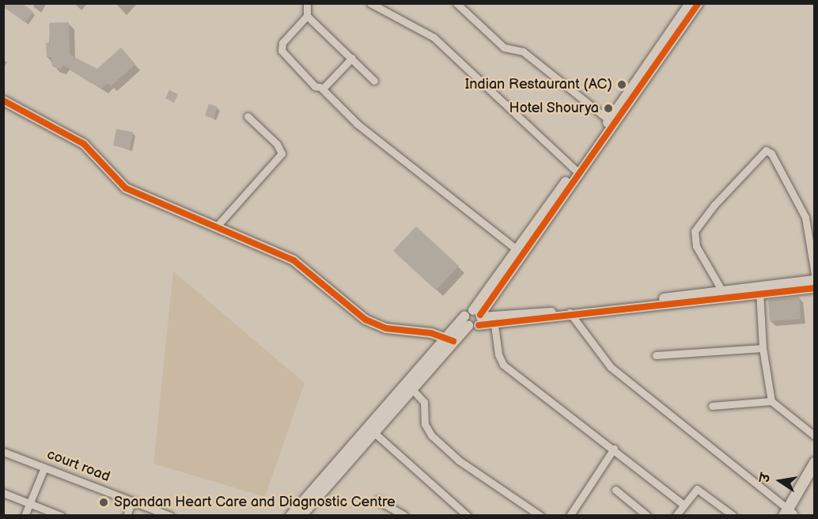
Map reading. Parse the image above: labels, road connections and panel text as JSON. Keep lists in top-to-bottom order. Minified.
{"streets":{"street":["court road"]},"places":["Indian Restaurant (AC)","Hotel Shourya","Spandan Heart Care and Diagnostic Centre"],"north":"left"}
